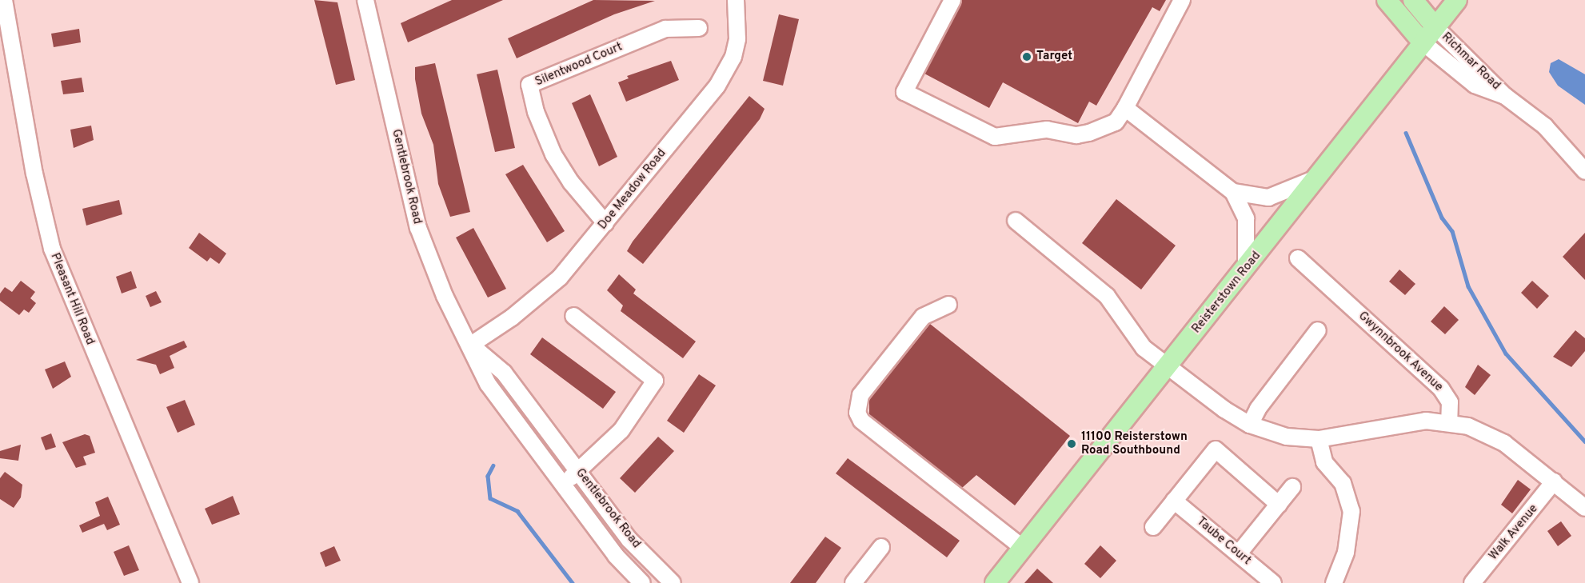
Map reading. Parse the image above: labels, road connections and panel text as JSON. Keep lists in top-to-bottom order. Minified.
{"streets":{"main road":["Reisterstown Road"],"street":["Richmar Road","Silentwood Court","Gentlebrook Road","Doe Meadow Road","Pleasant Hill Road","Gwynnbrook Avenue","Walk Avenue","Taube Court"]},"crossings":[["Richmar Road","Reisterstown Road"],["Silentwood Court","Doe Meadow Road"],["Gentlebrook Road","Doe Meadow Road"]],"places":["Target","11100 Reisterstown Road Southbound"]}
